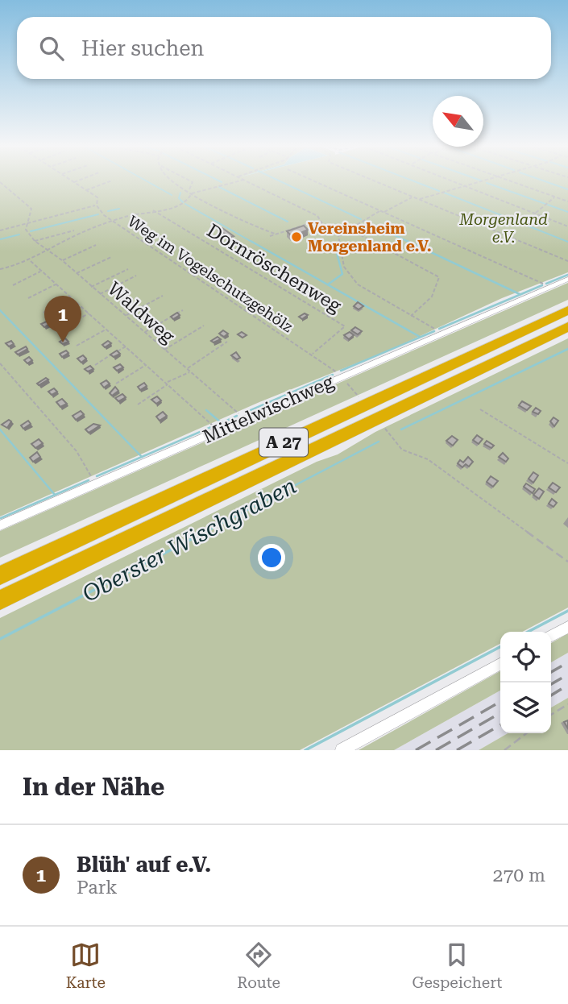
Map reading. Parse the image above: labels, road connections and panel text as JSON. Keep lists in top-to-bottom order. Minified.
{"streets":{"highway":["A 27"],"street":["Mittelwischweg"],"path":["Dornröschenweg","Weg im Vogelschutzgehölz","Waldweg"]},"crossings":[["Dornröschenweg","Weg im Vogelschutzgehölz"],["Weg im Vogelschutzgehölz","Mittelwischweg"],["Waldweg","Mittelwischweg"]],"water":["Oberster Wischgraben"],"parks":["Morgenland e.V."],"places":["Vereinsheim Morgenland e.V."],"north":"top left","page":{"search":"Hier suchen","pins":"1","heading":"In der Nähe","list":[{"mark":"1","name":"Blüh' auf e.V.","note":"Park","value":"270 m"}],"nav":["Karte","Route","Gespeichert"]}}
